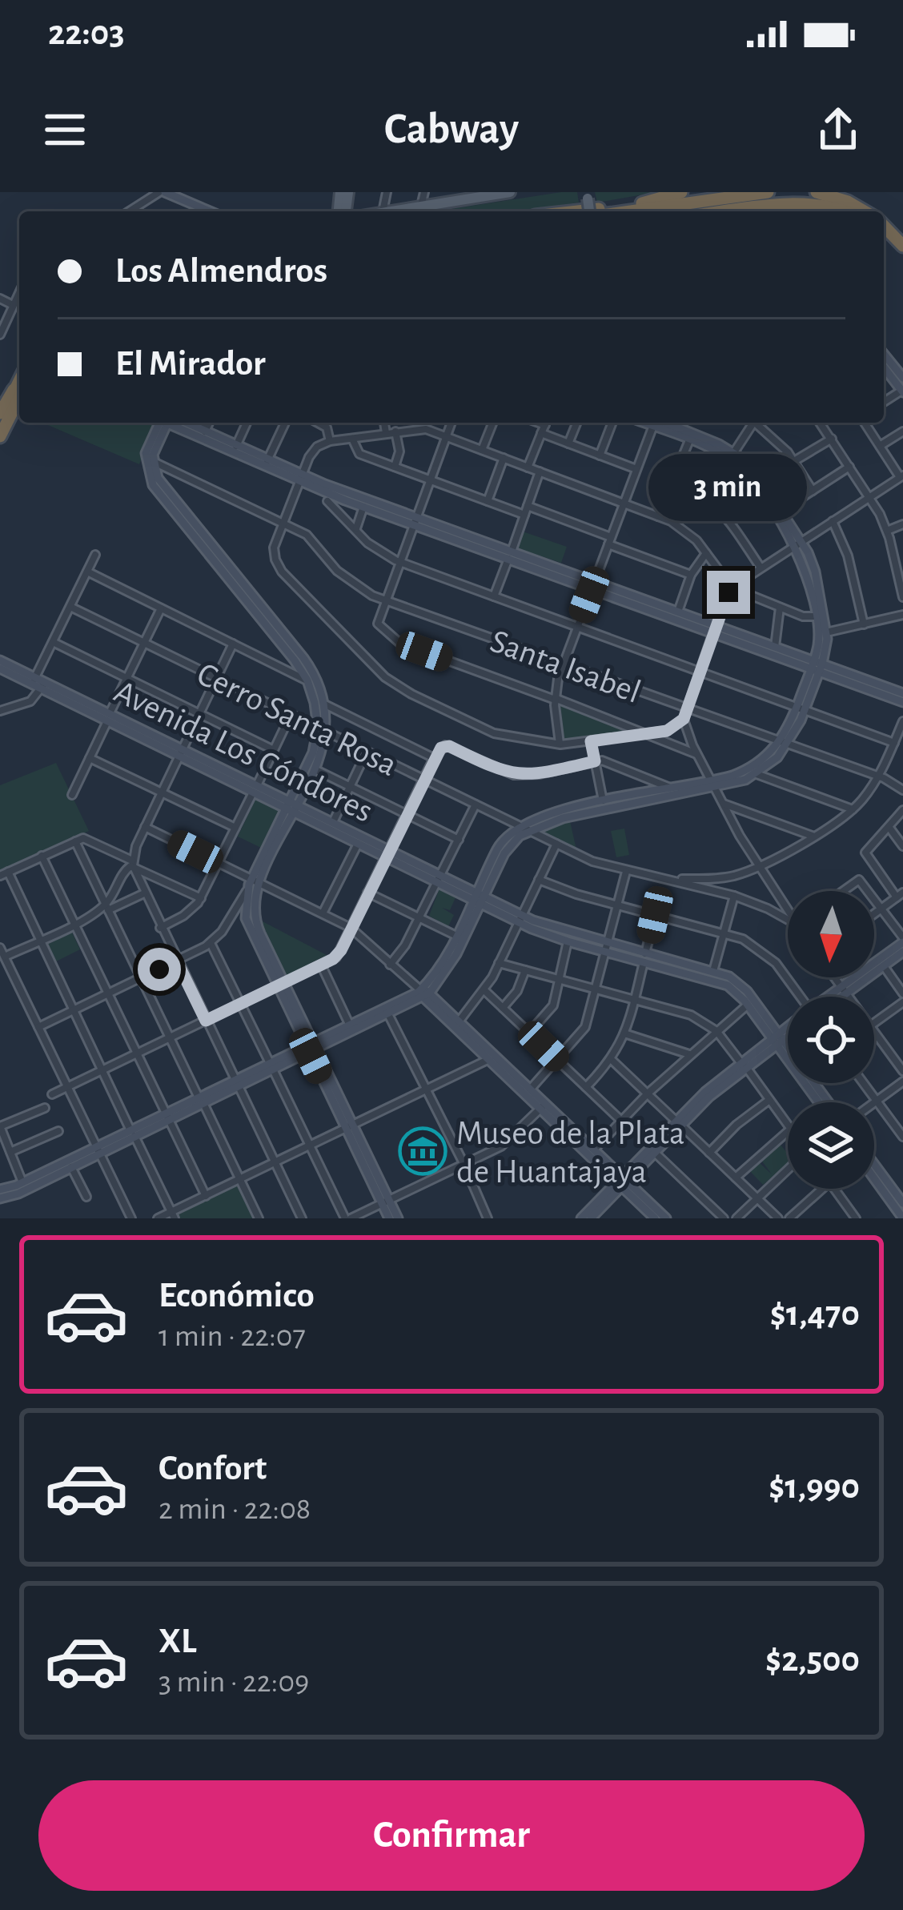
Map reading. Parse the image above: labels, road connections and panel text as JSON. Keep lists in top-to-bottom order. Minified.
{"streets":{"street":["Santa Isabel","Cerro Santa Rosa","Avenida Los Cóndores"]},"places":{"museum":["Museo de la Plata de Huantajaya"]},"north":"bottom","page":{"status":"22:03","header":"Cabway","banner":["Los Almendros","El Mirador"],"bubble":"3 min","list":[{"name":"Económico","note":"1 min · 22:07","value":"$1,470"},{"name":"Confort","note":"2 min · 22:08","value":"$1,990"},{"name":"XL","note":"3 min · 22:09","value":"$2,500"}],"buttons":"Confirmar"}}
